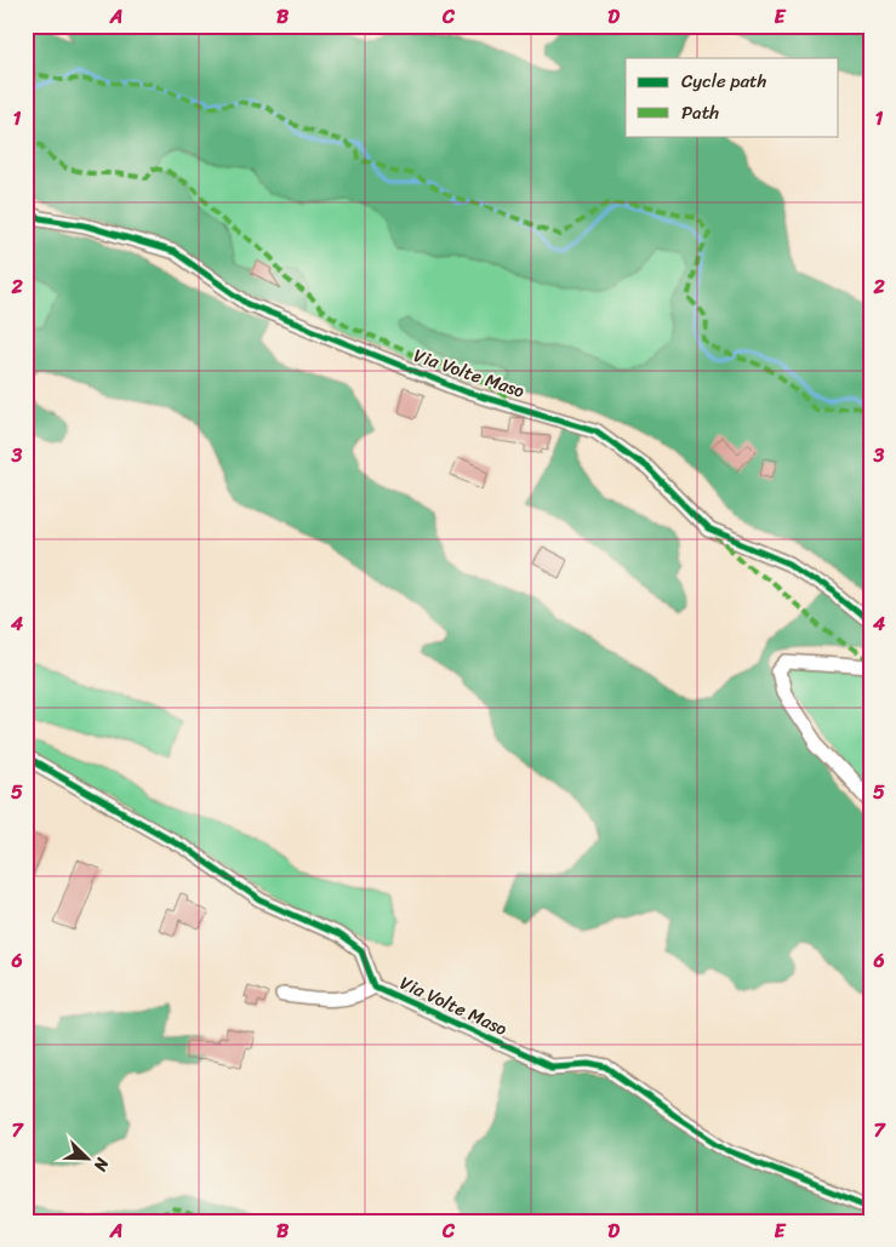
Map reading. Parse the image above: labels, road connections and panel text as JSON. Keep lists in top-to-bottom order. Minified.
{"streets":{"street":["Via Volte Maso"]},"legend":["Cycle path","Path"],"north":"bottom right","grid":{"columns":["A","B","C","D","E"],"rows":["1","2","3","4","5","6","7"]}}
